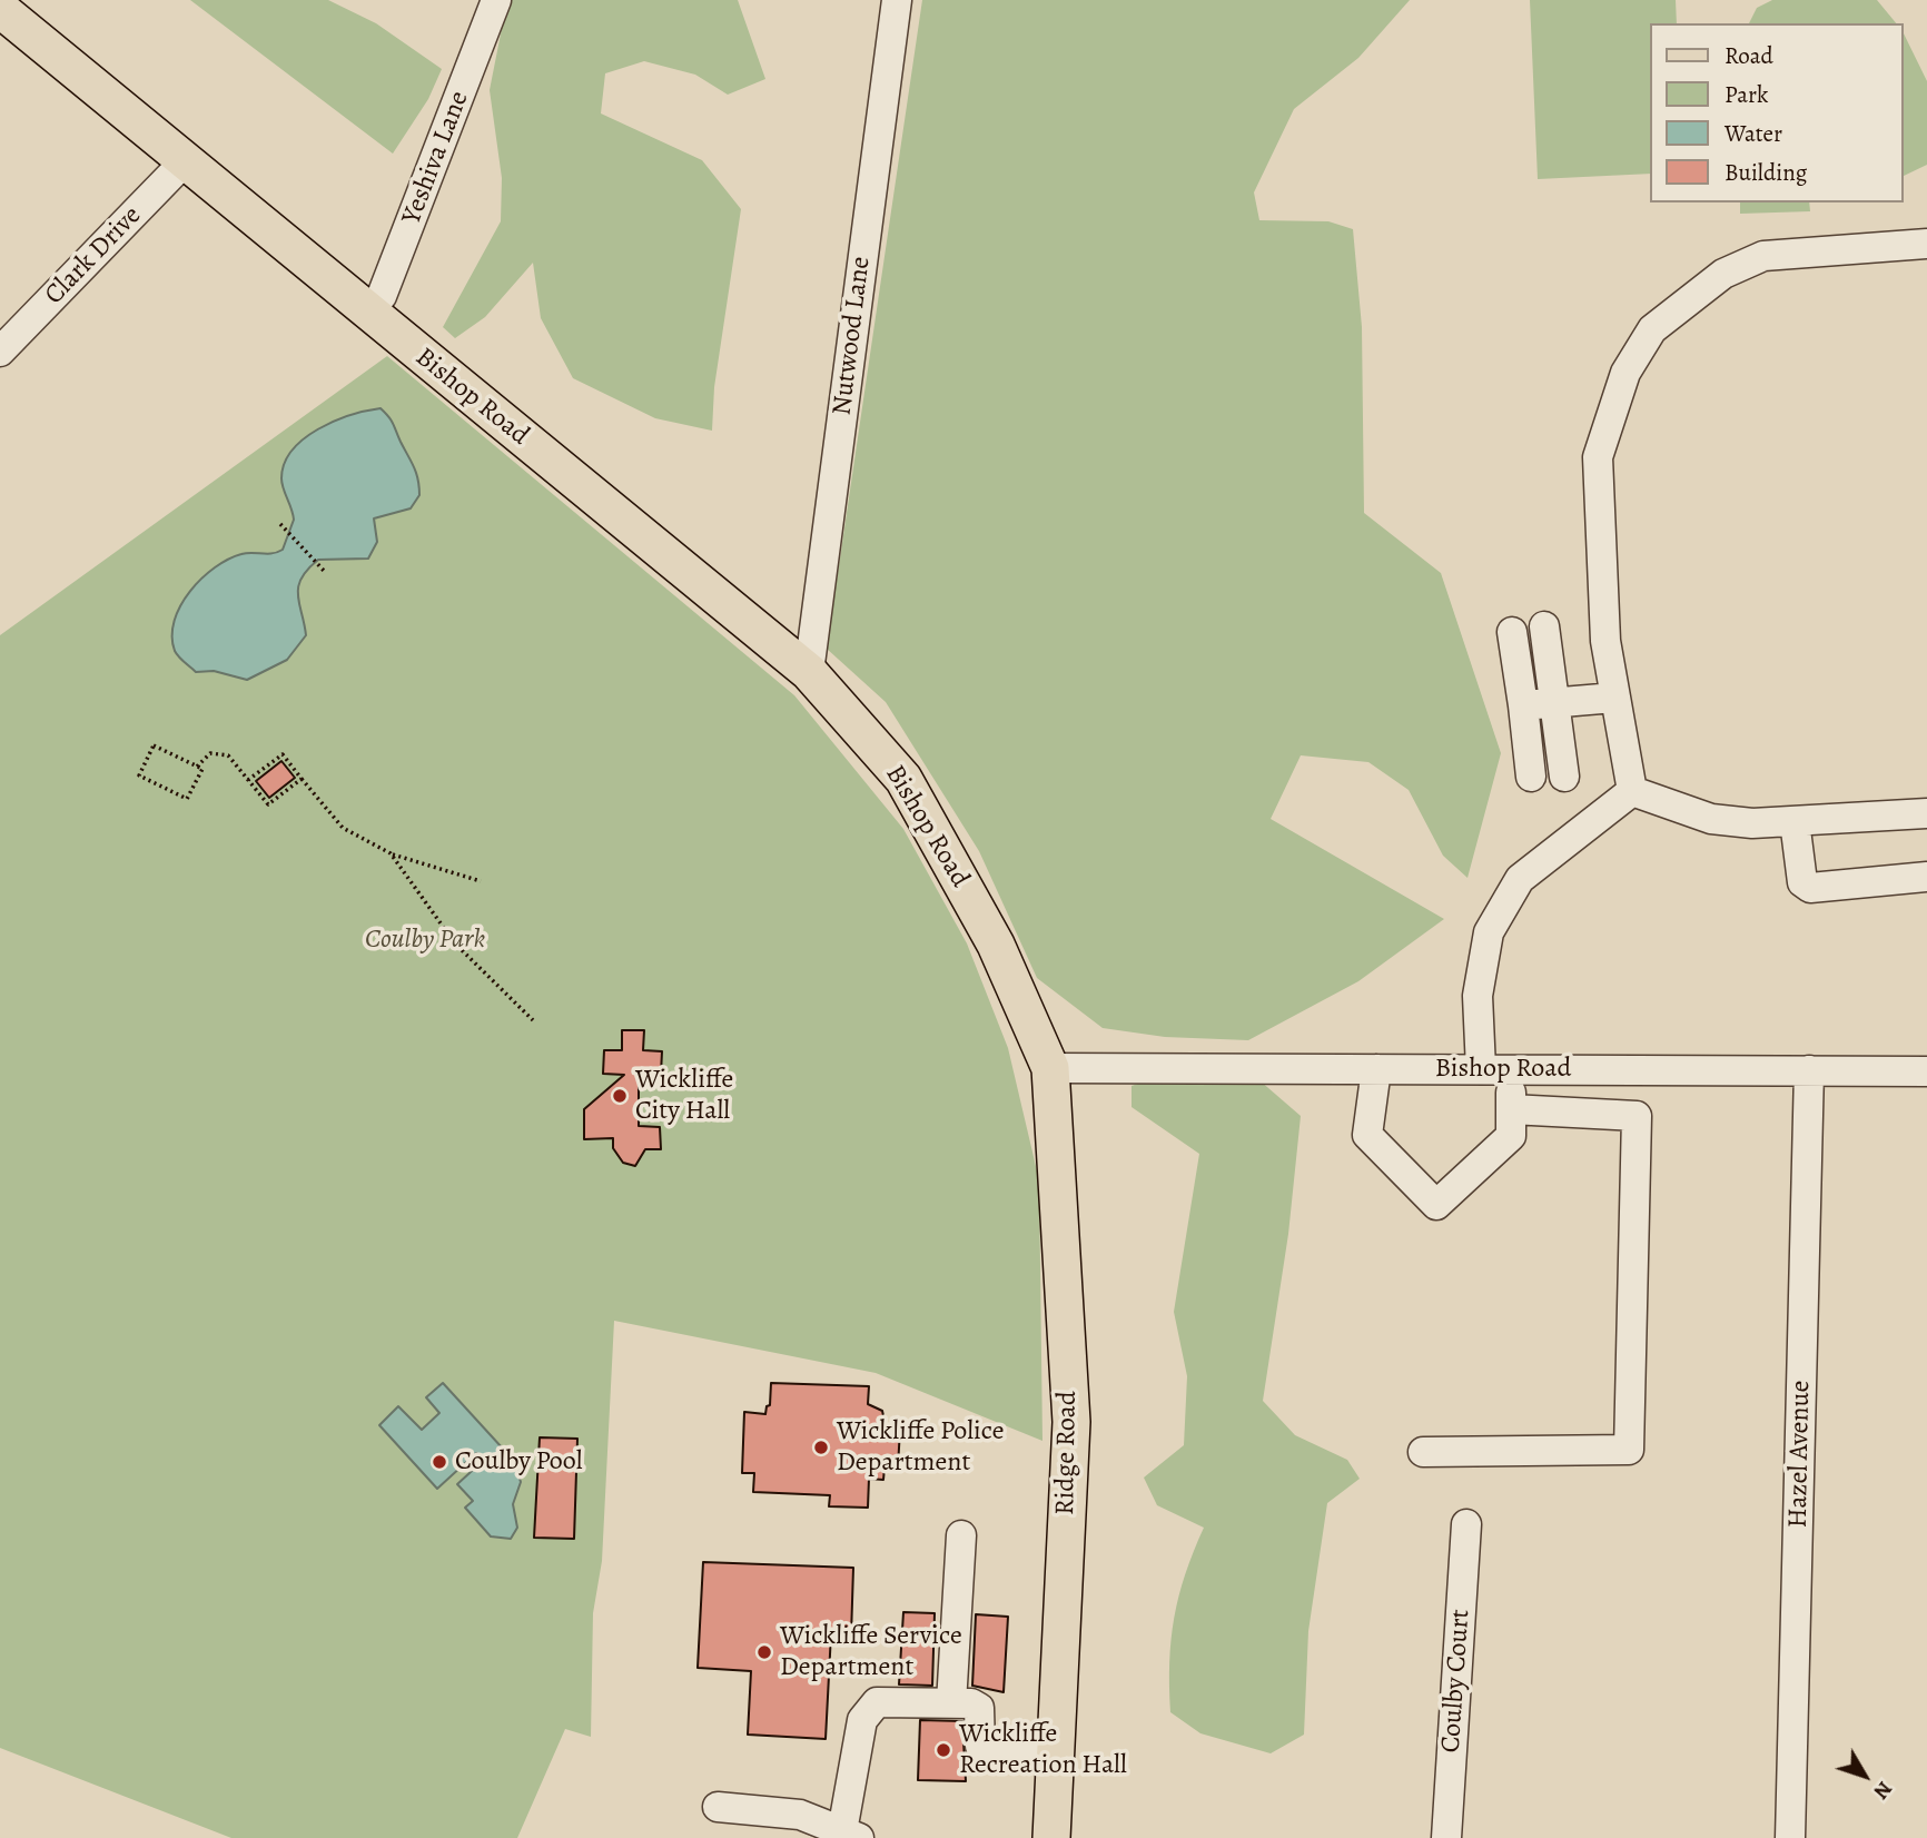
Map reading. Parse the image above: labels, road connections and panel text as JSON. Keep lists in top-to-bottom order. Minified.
{"streets":{"main road":["Bishop Road","Ridge Road"],"street":["Yeshiva Lane","Clark Drive","Nutwood Lane","Hazel Avenue","Coulby Court"]},"crossings":[["Yeshiva Lane","Bishop Road"],["Clark Drive","Bishop Road"],["Nutwood Lane","Bishop Road"],["Bishop Road","Ridge Road"],["Bishop Road","Hazel Avenue"]],"parks":["Coulby Park"],"places":["Wickliffe City Hall","Wickliffe Police Department","Coulby Pool","Wickliffe Service Department","Wickliffe Recreation Hall"],"legend":["Road","Park","Water","Building"],"north":"bottom right"}
